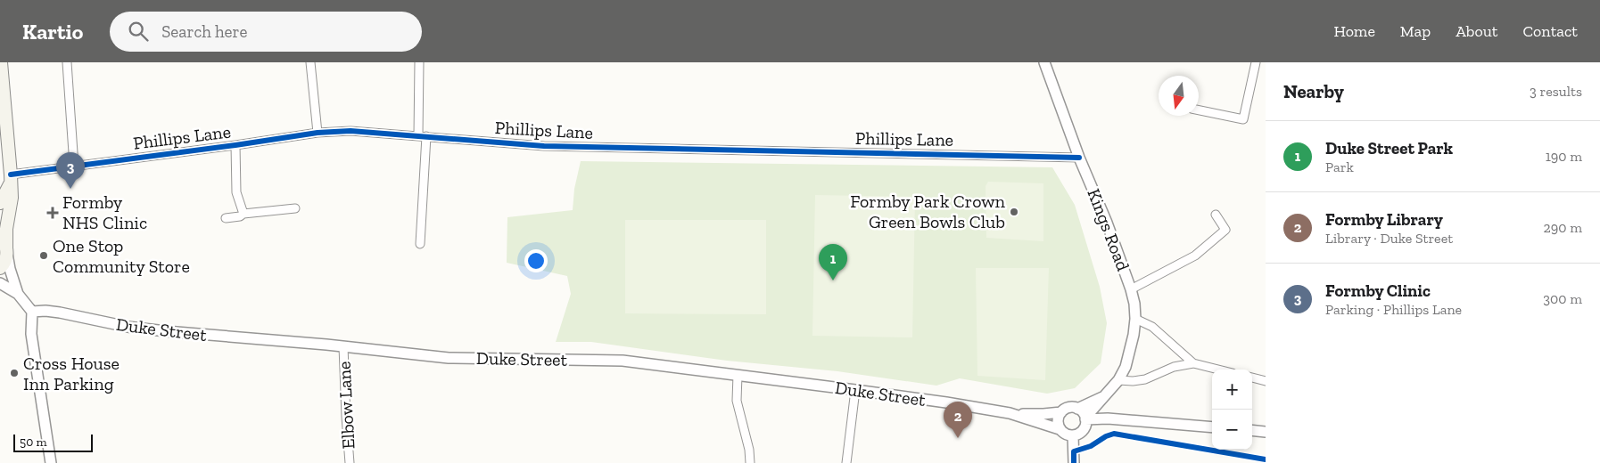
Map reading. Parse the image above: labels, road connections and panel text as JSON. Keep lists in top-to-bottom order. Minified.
{"streets":{"street":["Phillips Lane","Kings Road","Duke Street","Elbow Lane"]},"crossings":[["Phillips Lane","Kings Road"],["Kings Road","Duke Street"],["Duke Street","Elbow Lane"]],"places":{"other":["Formby Park Crown Green Bowls Club","One Stop Community Store","Cross House Inn Parking"],"health":["Formby NHS Clinic"]},"scale_bar":"50 m","north":"bottom","page":{"header":"Kartio","search":"Search here","nav":["Home","Map","About","Contact"],"heading":["Nearby","3 results"],"list":[{"mark":"1","name":"Duke Street Park","note":"Park","value":"190 m"},{"mark":"2","name":"Formby Library","note":"Library · Duke Street","value":"290 m"},{"mark":"3","name":"Formby Clinic","note":"Parking · Phillips Lane","value":"300 m"}],"pins":["3","1","2"],"map_buttons":["+","−"],"scale":"50 m"}}
